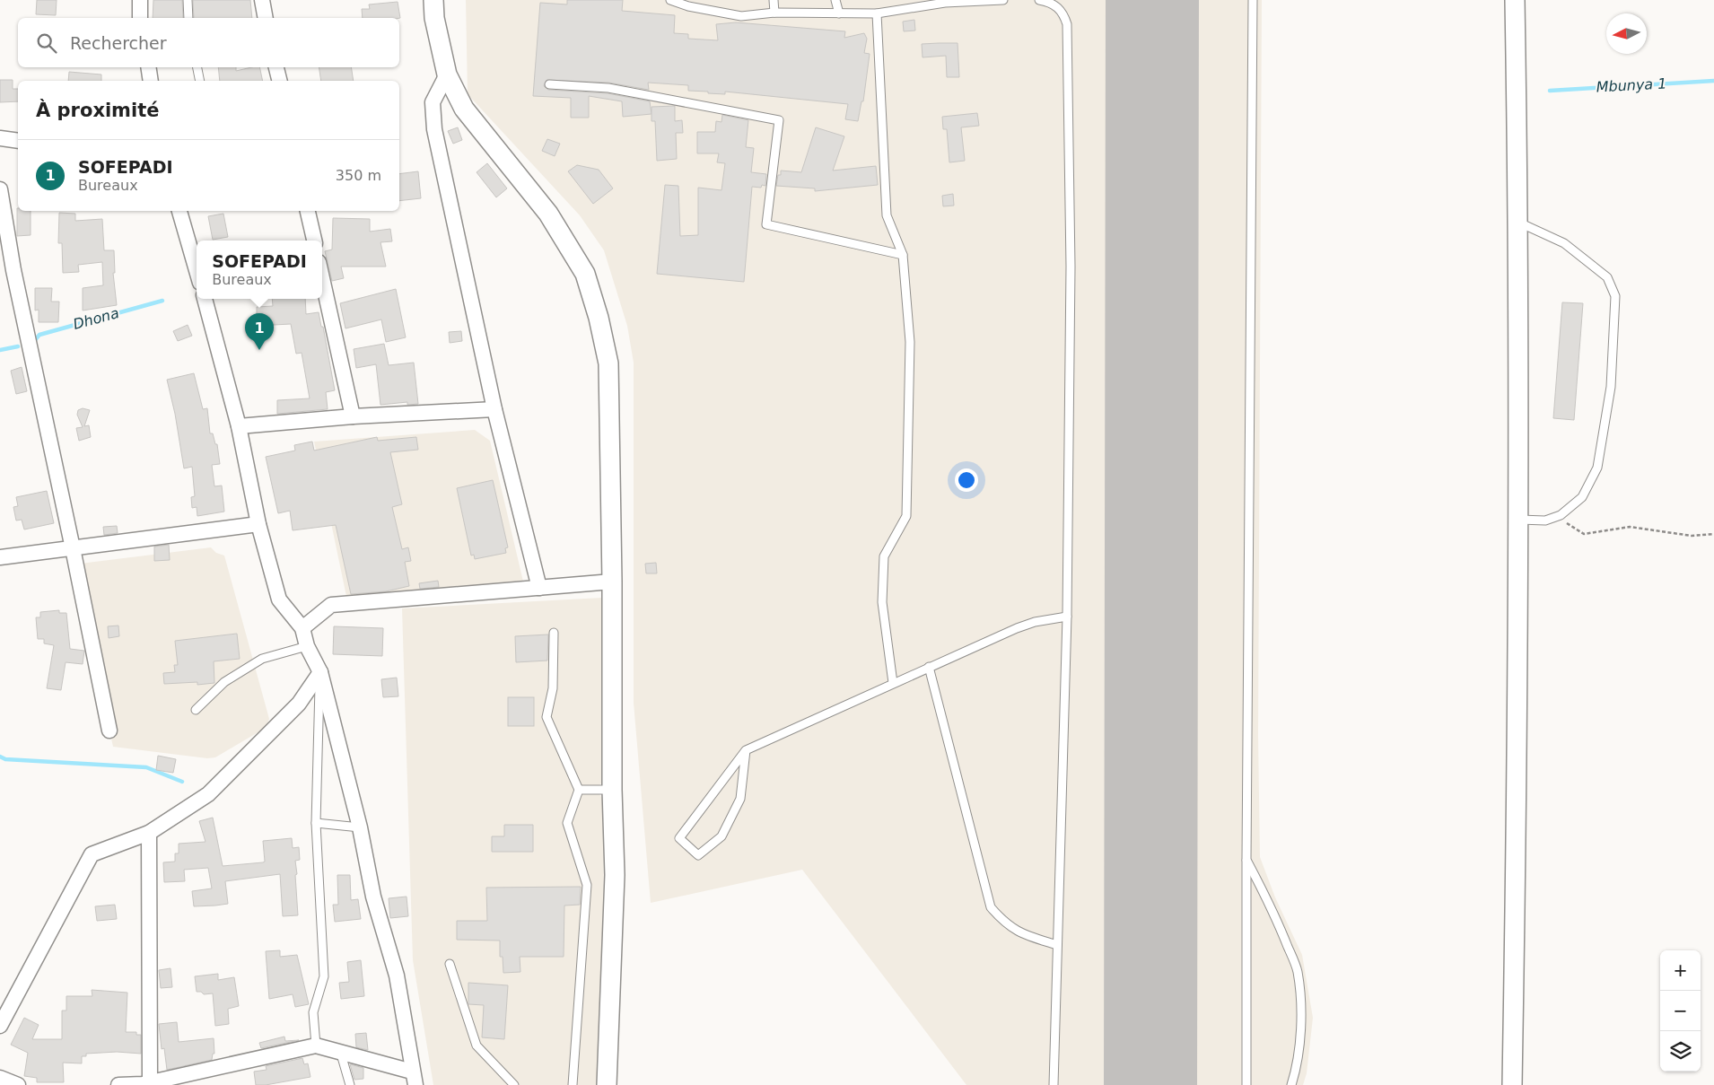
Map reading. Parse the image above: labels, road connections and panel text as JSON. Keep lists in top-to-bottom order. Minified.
{"water":["Mbunya 1","Dhona"],"north":"left","page":{"search":"Rechercher","heading":"À proximité","list":[{"mark":"1","name":"SOFEPADI","note":"Bureaux","value":"350 m"}],"popup":["SOFEPADI","Bureaux"],"pins":"1","map_buttons":["+","−"]}}
